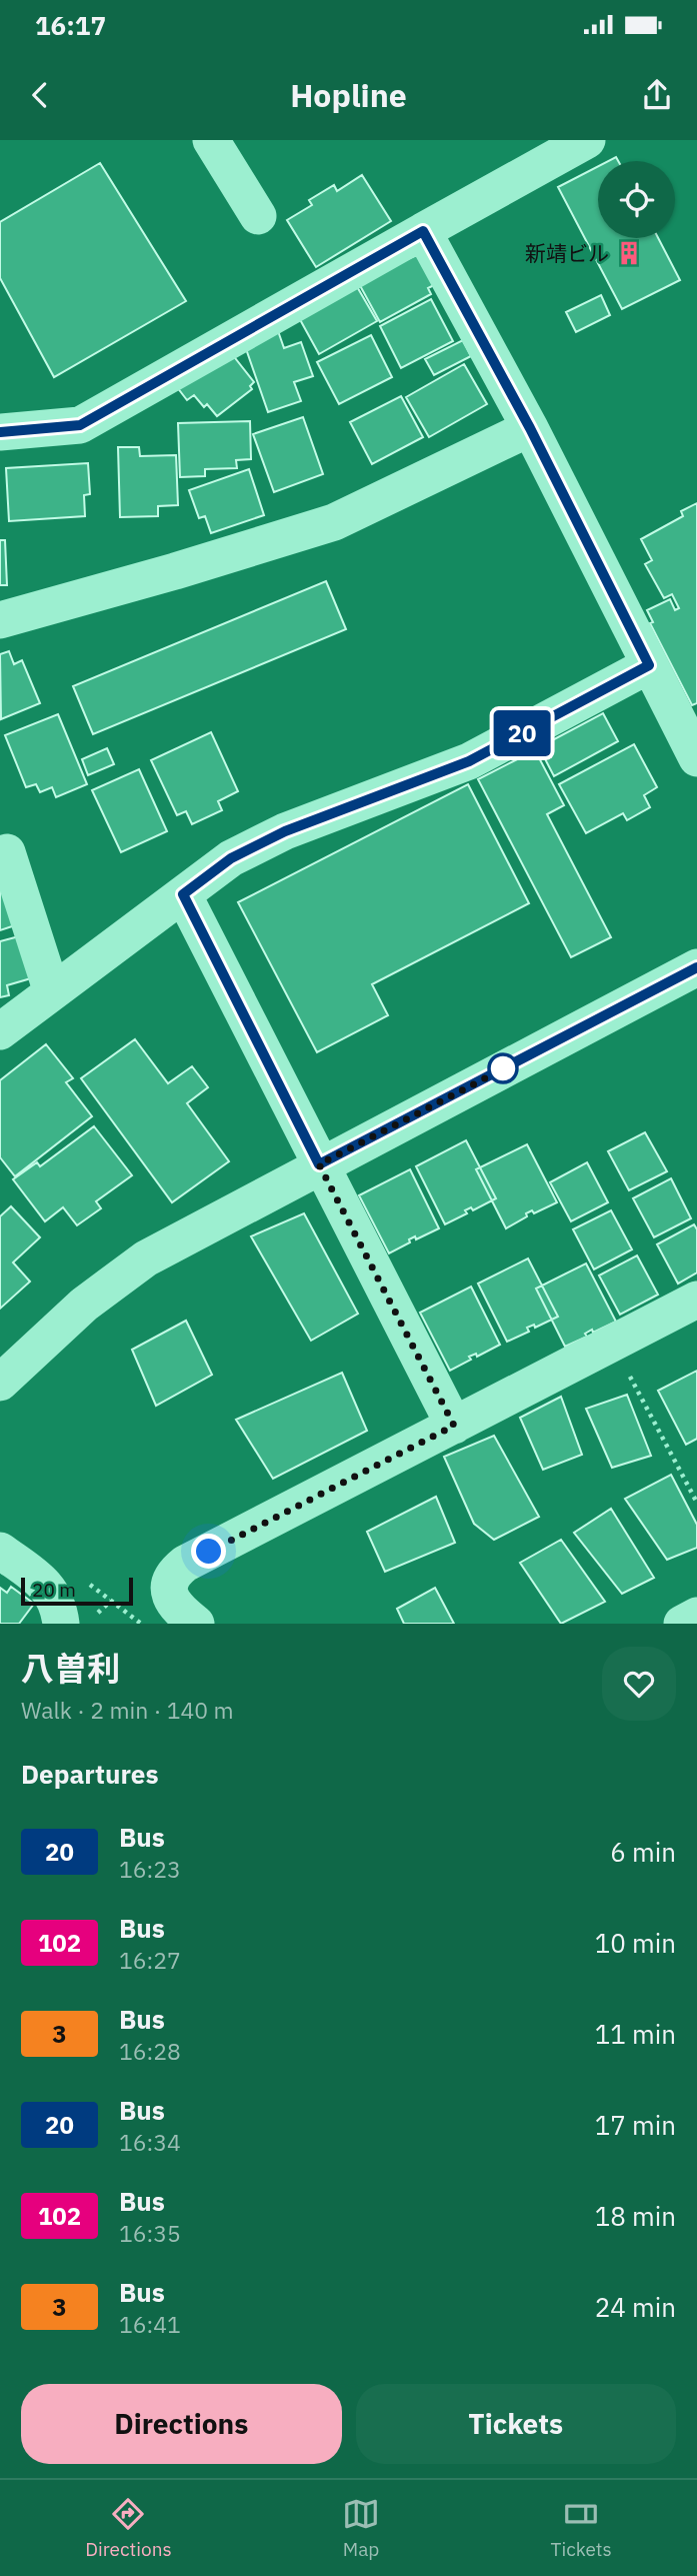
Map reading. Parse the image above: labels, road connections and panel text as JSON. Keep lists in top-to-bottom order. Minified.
{"places":{"building":["新靖ビル"]},"lines":["bus line 20"],"scale_bar":"20 m","page":{"status":"16:17","header":"Hopline","on_map":"20","scale":"20 m","heading":[["八曽利","Walk · 2 min · 140 m"],"Departures"],"list":[{"mark":"20","name":"Bus","note":"16:23","value":"6 min"},{"mark":"102","name":"Bus","note":"16:27","value":"10 min"},{"mark":"3","name":"Bus","note":"16:28","value":"11 min"},{"mark":"20","name":"Bus","note":"16:34","value":"17 min"},{"mark":"102","name":"Bus","note":"16:35","value":"18 min"},{"mark":"3","name":"Bus","note":"16:41","value":"24 min"}],"buttons":["Directions","Tickets"],"tabs":["Directions","Map","Tickets"]}}
